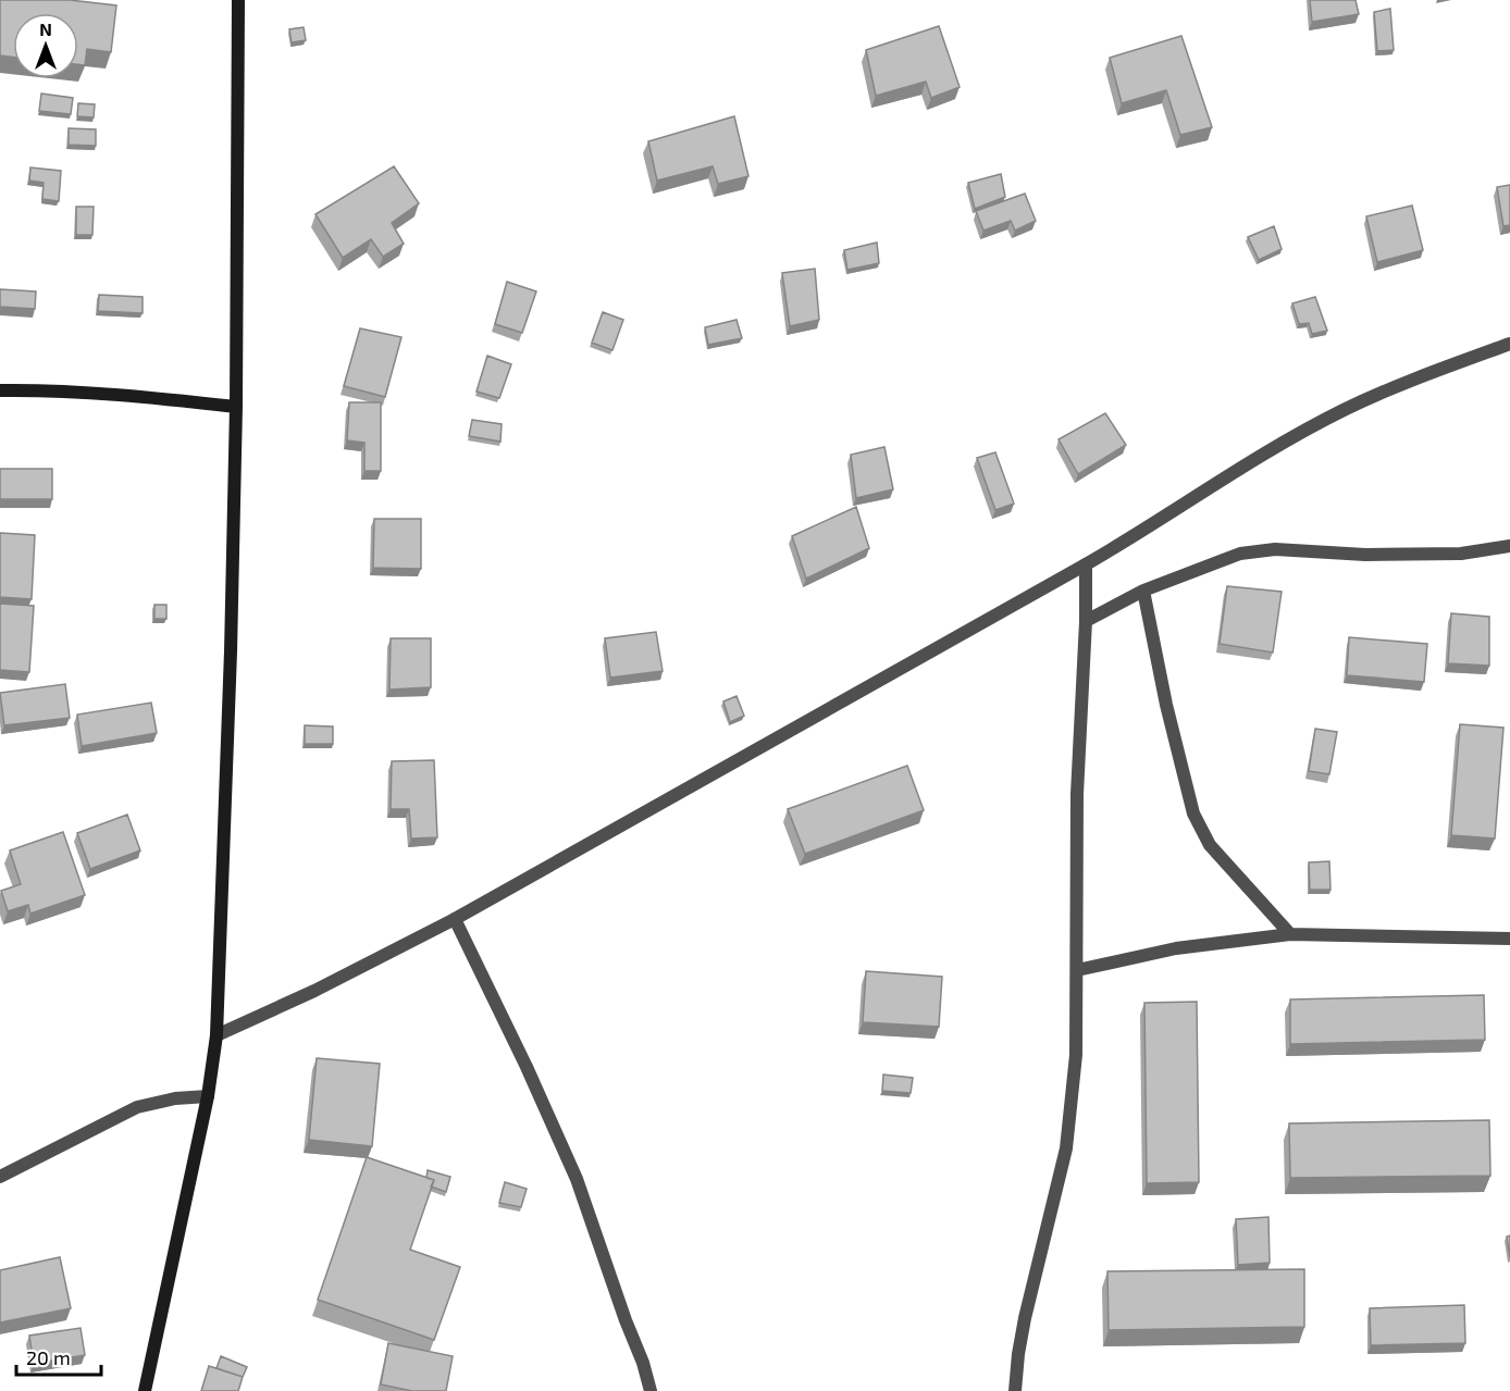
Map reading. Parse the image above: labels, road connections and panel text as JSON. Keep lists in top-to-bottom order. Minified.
{"scale_bar":"20 m","north":"top"}
